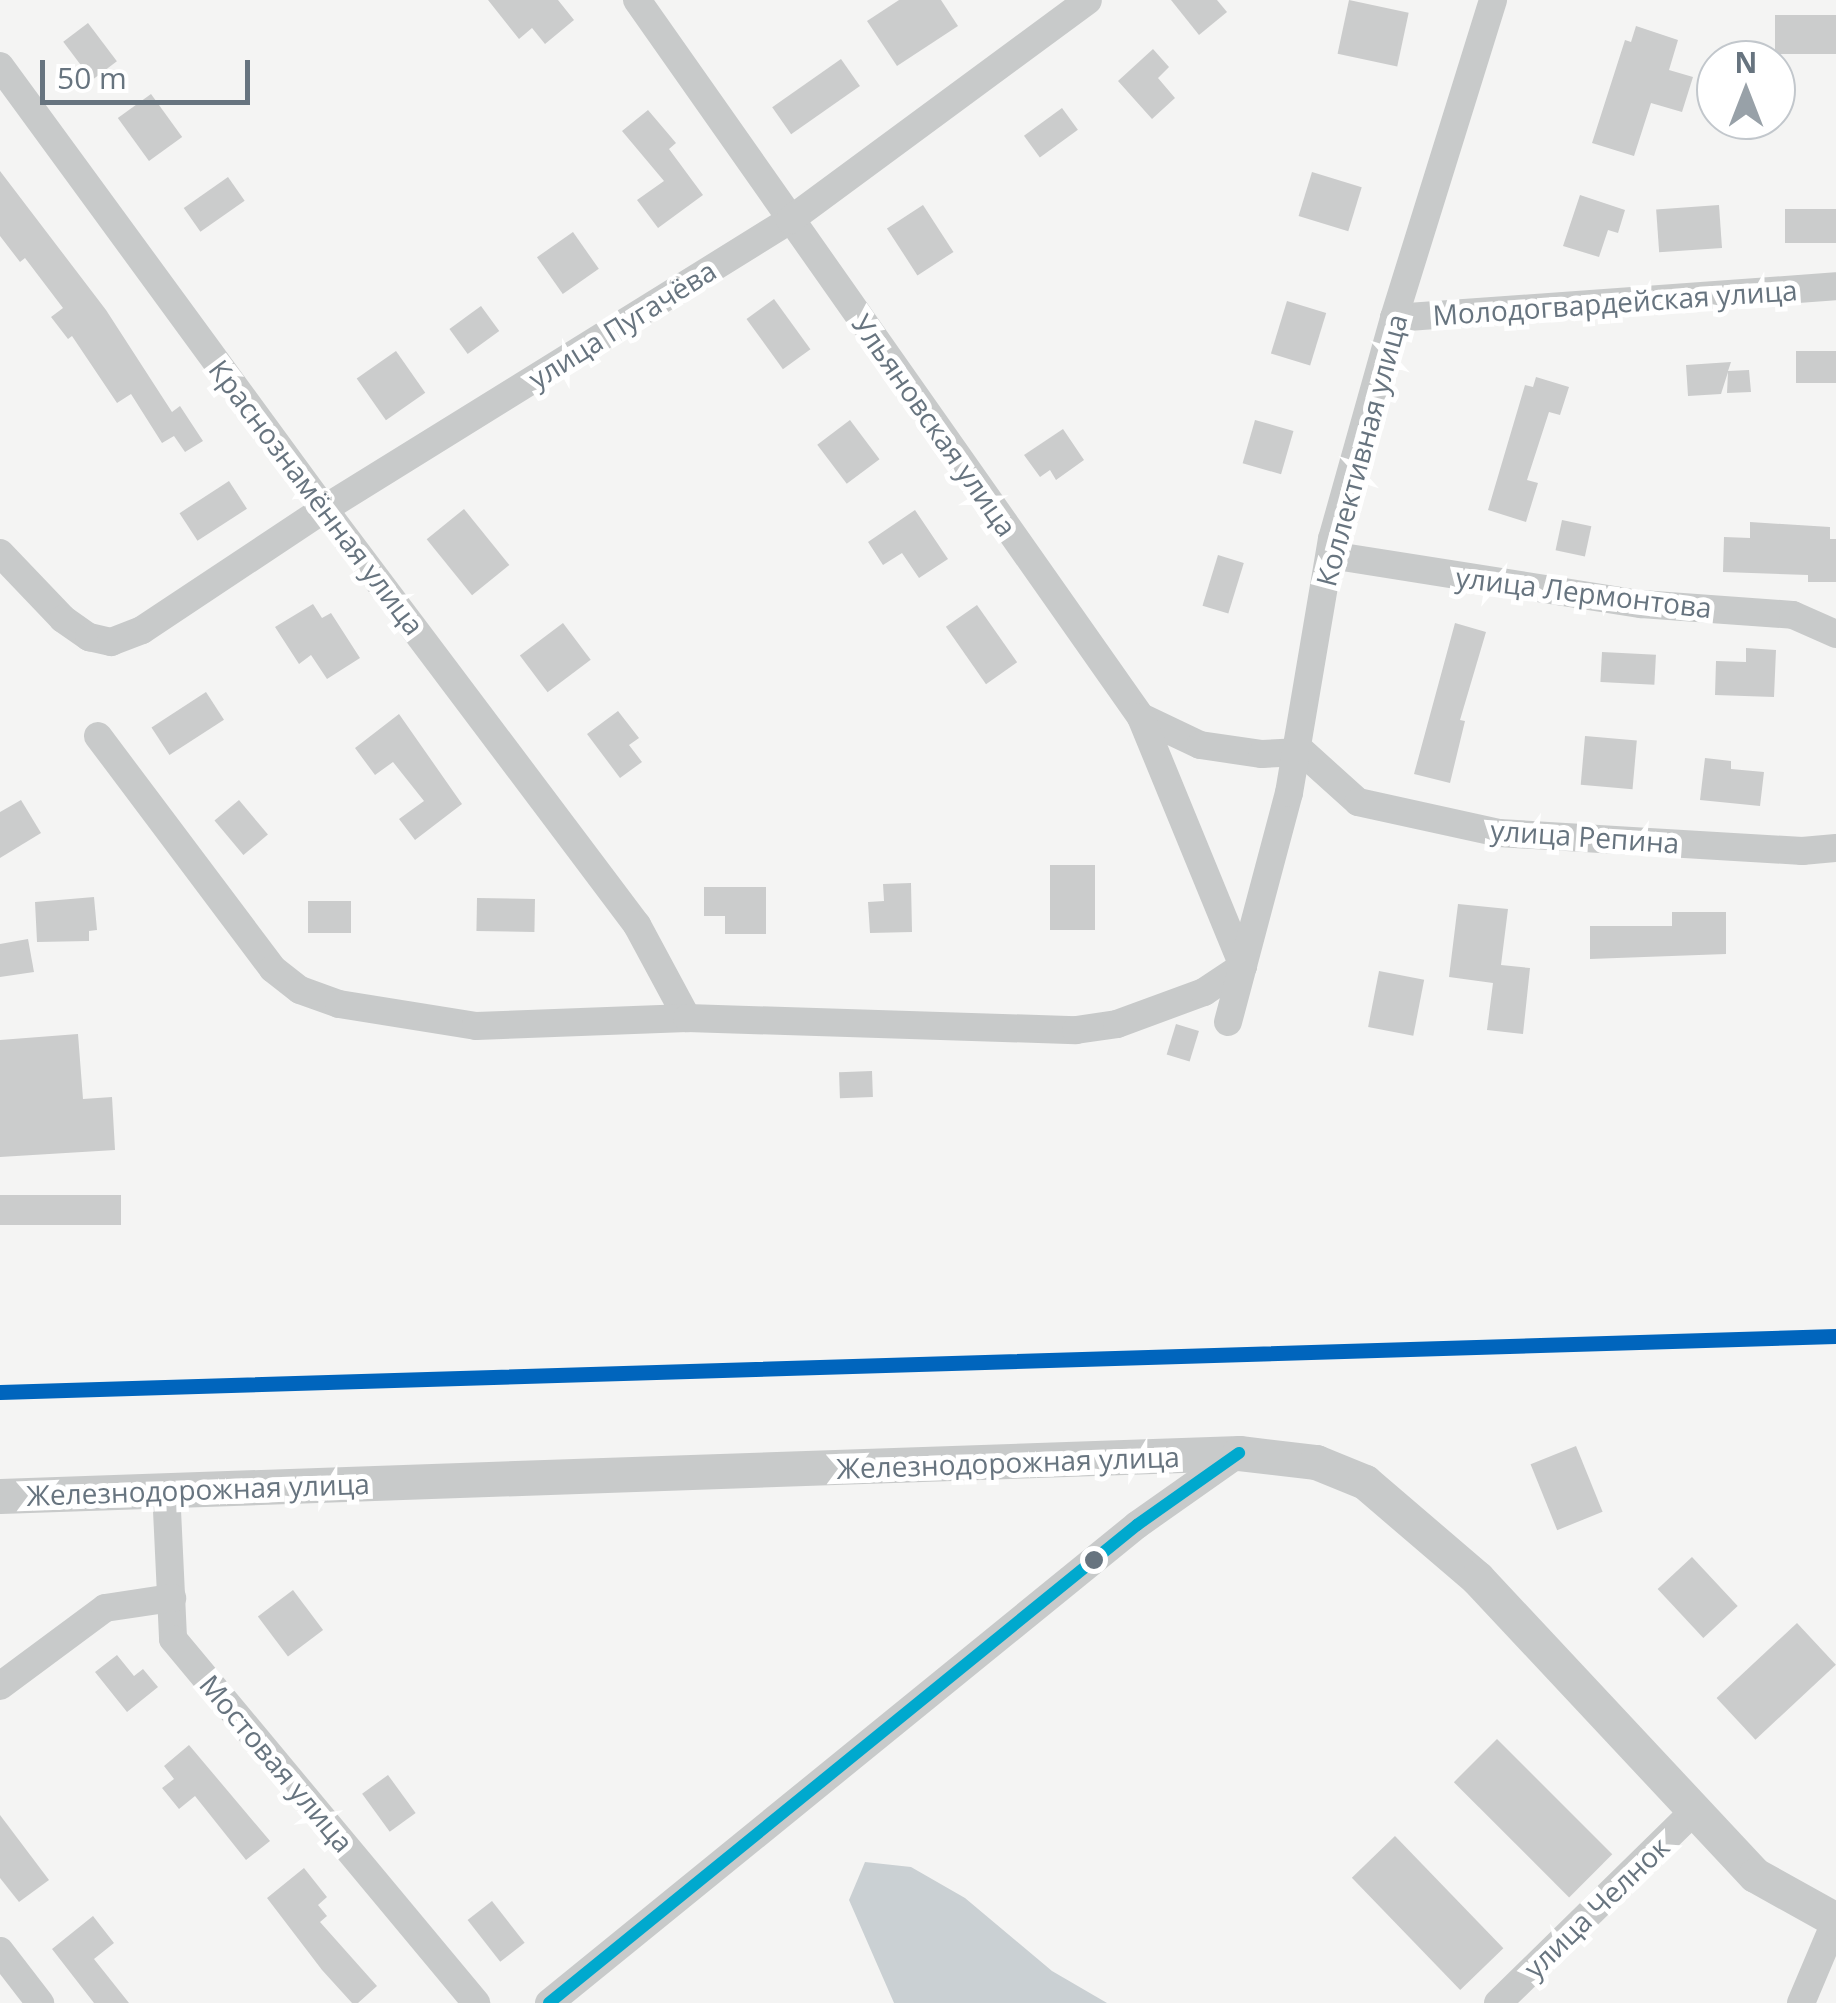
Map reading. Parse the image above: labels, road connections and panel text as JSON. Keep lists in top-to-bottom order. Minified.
{"streets":{"street":["Молодогвардейская улица","улица Пугачёва","Ульяновская улица","Коллективная улица","Краснознамённая улица","улица Лермонтова","улица Репина","Железнодорожная улица","Мостовая улица","улица Челнок"]},"crossings":[["Молодогвардейская улица","Коллективная улица"],["улица Пугачёва","Ульяновская улица"],["улица Пугачёва","Краснознамённая улица"],["Ульяновская улица","Коллективная улица"],["Ульяновская улица","улица Репина"],["Коллективная улица","улица Лермонтова"],["Коллективная улица","улица Репина"],["Железнодорожная улица","Мостовая улица"],["Железнодорожная улица","улица Челнок"]],"scale_bar":"50 m","north":"top"}
